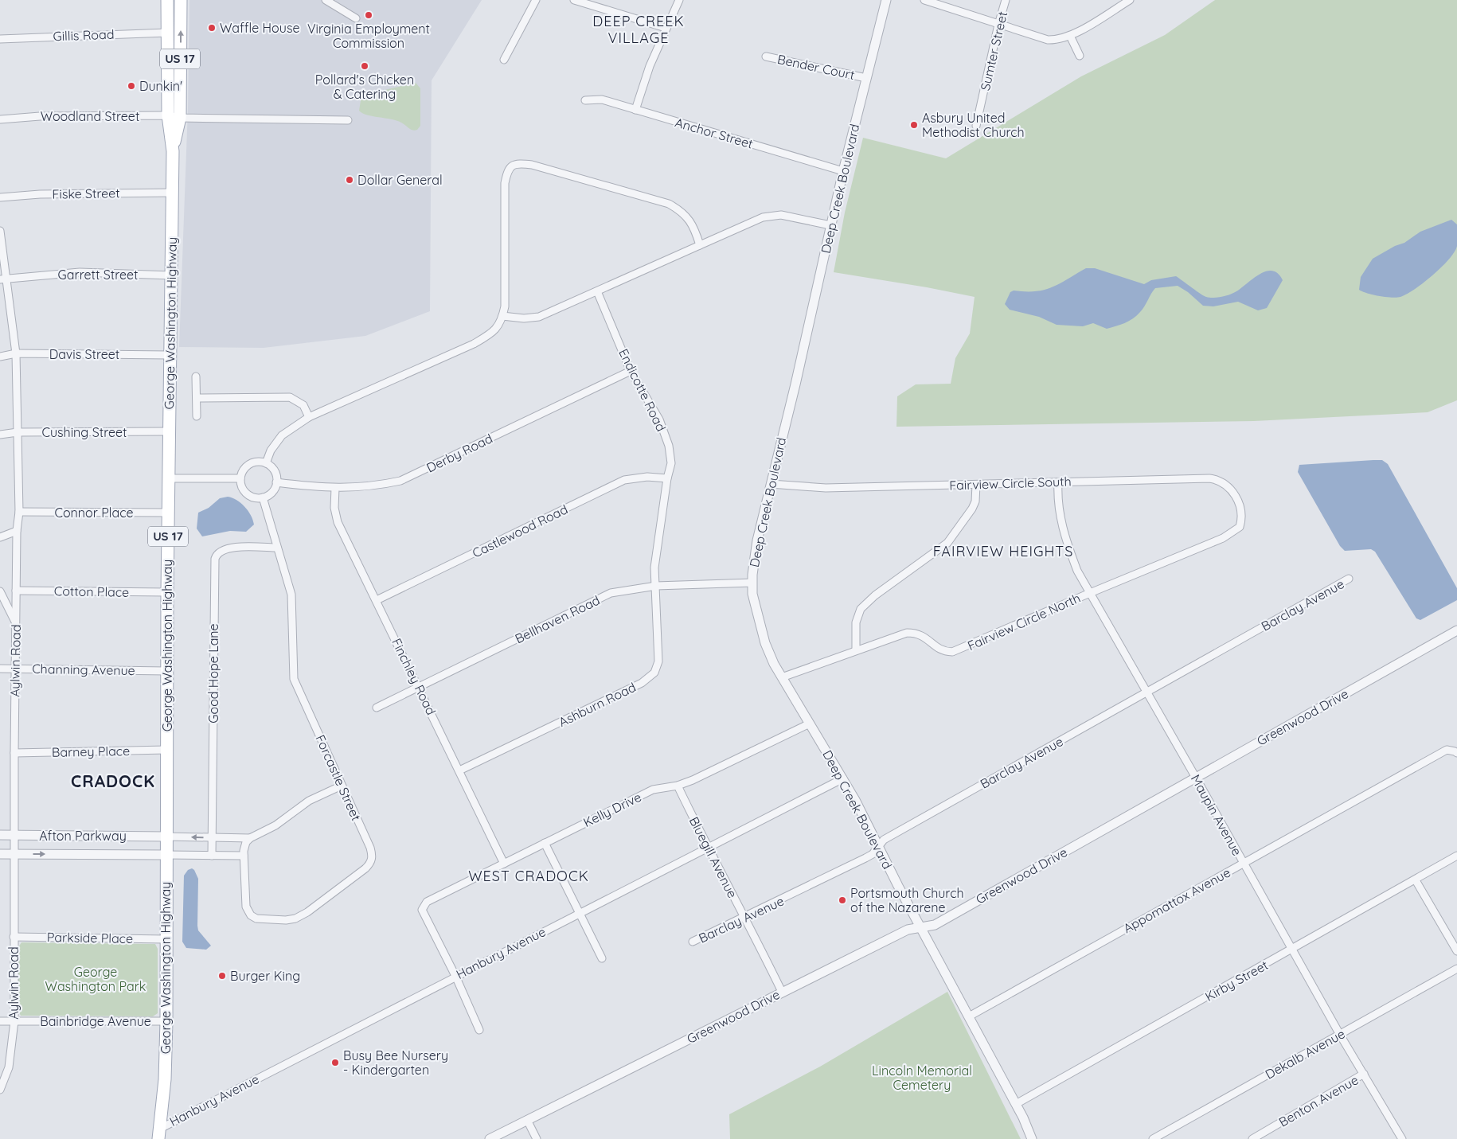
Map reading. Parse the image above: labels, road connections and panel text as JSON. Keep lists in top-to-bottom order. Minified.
{"streets":{"main road":["US 17","George Washington Highway"],"street":["Gillis Road","Sumter Street","Bender Court","Woodland Street","Anchor Street","Deep Creek Boulevard","Fiske Street","Garrett Street","Davis Street","Endicotte Road","Cushing Street","Derby Road","Fairview Circle South","Connor Place","Castlewood Road","Cotton Place","Barclay Avenue","Bellhaven Road","Fairview Circle North","Aylwin Road","Channing Avenue","Good Hope Lane","Finchley Road","Ashburn Road","Greenwood Drive","Barney Place","Forcastle Street","Kelly Drive","Maupin Avenue","Afton Parkway","Bluegill Avenue","Appomattox Avenue","Parkside Place","Hanbury Avenue","Kirby Street","Bainbridge Avenue","Dekalb Avenue","Benton Avenue"]},"crossings":[["Gillis Road","George Washington Highway"],["Bender Court","Deep Creek Boulevard"],["Woodland Street","George Washington Highway"],["Anchor Street","Deep Creek Boulevard"],["Deep Creek Boulevard","Fairview Circle South"],["Deep Creek Boulevard","Barclay Avenue"],["Deep Creek Boulevard","Bellhaven Road"],["Deep Creek Boulevard","Fairview Circle North"],["Deep Creek Boulevard","Greenwood Drive"],["Deep Creek Boulevard","Kelly Drive"],["Deep Creek Boulevard","Appomattox Avenue"],["Deep Creek Boulevard","Hanbury Avenue"],["Deep Creek Boulevard","Kirby Street"],["Fiske Street","George Washington Highway"],["Garrett Street","George Washington Highway"],["Garrett Street","Aylwin Road"],["George Washington Highway","Davis Street"],["George Washington Highway","Cushing Street"],["George Washington Highway","Connor Place"],["George Washington Highway","Cotton Place"],["George Washington Highway","Channing Avenue"],["George Washington Highway","Barney Place"],["George Washington Highway","Afton Parkway"],["George Washington Highway","Parkside Place"],["George Washington Highway","Hanbury Avenue"],["George Washington Highway","Bainbridge Avenue"],["Davis Street","Aylwin Road"],["Endicotte Road","Derby Road"],["Endicotte Road","Castlewood Road"],["Endicotte Road","Bellhaven Road"],["Endicotte Road","Ashburn Road"],["Cushing Street","Aylwin Road"],["Derby Road","Finchley Road"],["Derby Road","Forcastle Street"],["Fairview Circle South","Fairview Circle North"],["Fairview Circle South","Maupin Avenue"],["Connor Place","Aylwin Road"],["Castlewood Road","Finchley Road"],["Cotton Place","Aylwin Road"],["Barclay Avenue","Maupin Avenue"],["Barclay Avenue","Bluegill Avenue"],["Bellhaven Road","Finchley Road"],["Bellhaven Road","Ashburn Road"],["Fairview Circle North","Maupin Avenue"],["Aylwin Road","Channing Avenue"],["Aylwin Road","Barney Place"],["Aylwin Road","Afton Parkway"],["Aylwin Road","Parkside Place"],["Aylwin Road","Bainbridge Avenue"],["Good Hope Lane","Forcastle Street"],["Finchley Road","Ashburn Road"],["Finchley Road","Kelly Drive"],["Greenwood Drive","Maupin Avenue"],["Greenwood Drive","Bluegill Avenue"],["Kelly Drive","Bluegill Avenue"],["Kelly Drive","Hanbury Avenue"],["Maupin Avenue","Appomattox Avenue"],["Maupin Avenue","Kirby Street"],["Maupin Avenue","Dekalb Avenue"],["Maupin Avenue","Benton Avenue"],["Bluegill Avenue","Hanbury Avenue"]],"districts":["DEEP CREEK VILLAGE","FAIRVIEW HEIGHTS","CRADOCK","WEST CRADOCK"],"parks":["George Washington Park","Lincoln Memorial Cemetery"],"places":["Virginia Employment Commission","Waffle House","Pollard's Chicken & Catering","Dunkin'","Asbury United Methodist Church","Dollar General","Portsmouth Church of the Nazarene","Burger King","Busy Bee Nursery - Kindergarten"]}
